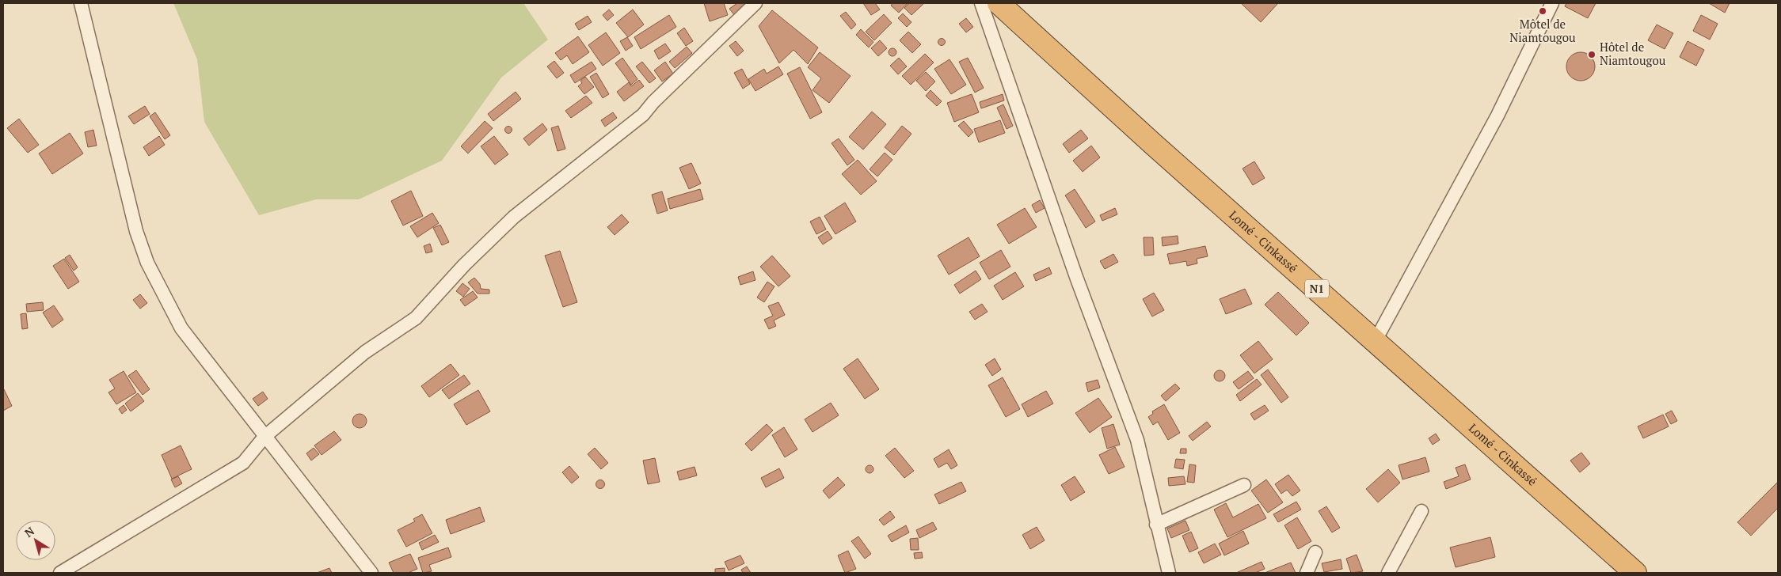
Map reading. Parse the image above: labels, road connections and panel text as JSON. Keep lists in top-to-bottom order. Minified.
{"streets":{"highway":["Lomé - Cinkassé","N1"]},"places":["Môtel de Niamtougou","Hôtel de Niamtougou"],"north":"top left"}
